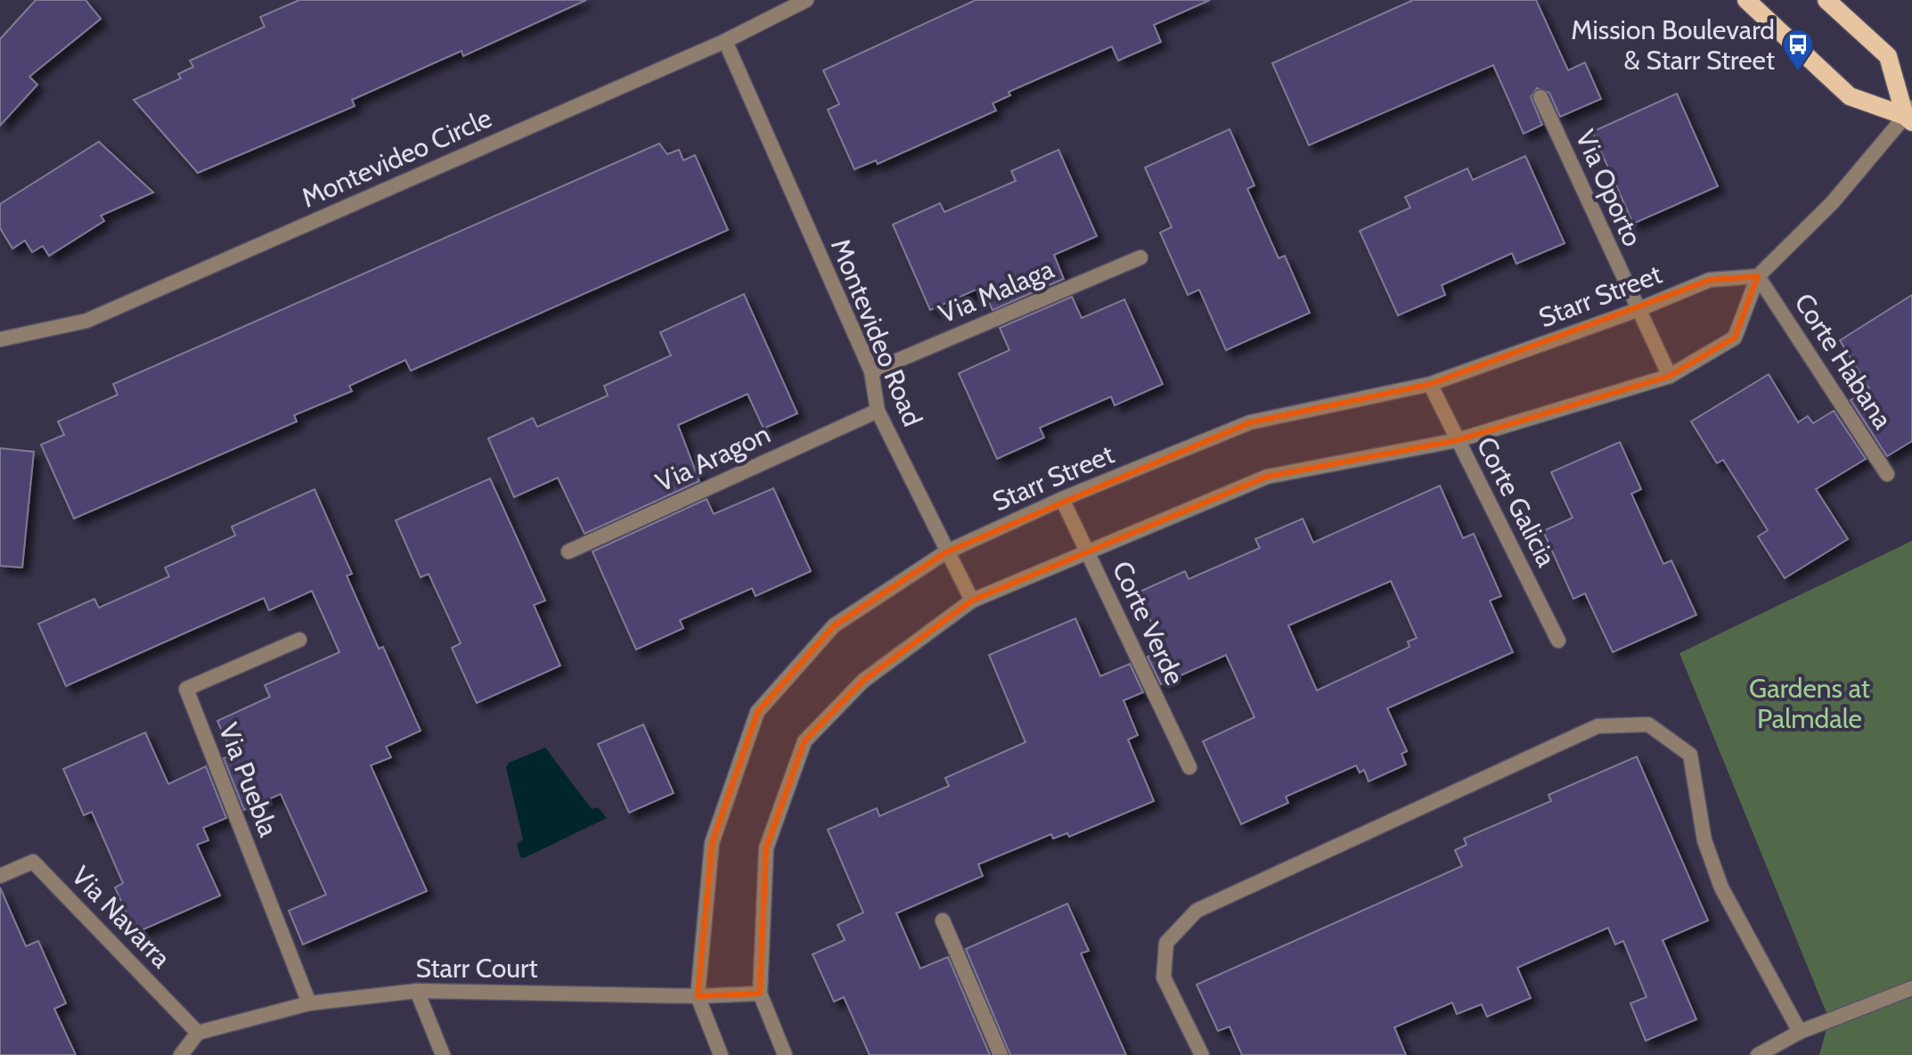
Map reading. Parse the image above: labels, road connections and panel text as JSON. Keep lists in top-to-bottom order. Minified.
{"streets":{"street":["Montevideo Circle","Via Oporto","Via Malaga","Starr Street","Montevideo Road","Corte Habana","Via Aragon","Corte Galicia","Corte Verde","Via Puebla","Via Navarra","Starr Court"]},"crossings":[["Montevideo Circle","Montevideo Road"],["Via Oporto","Starr Street"],["Via Malaga","Montevideo Road"],["Starr Street","Montevideo Road"],["Starr Street","Corte Habana"],["Starr Street","Corte Galicia"],["Starr Street","Corte Verde"],["Starr Street","Starr Court"],["Montevideo Road","Via Aragon"],["Via Puebla","Starr Court"],["Via Navarra","Starr Court"]],"parks":["Gardens at Palmdale"],"places":{"bus stop":["Mission Boulevard & Starr Street"]}}
